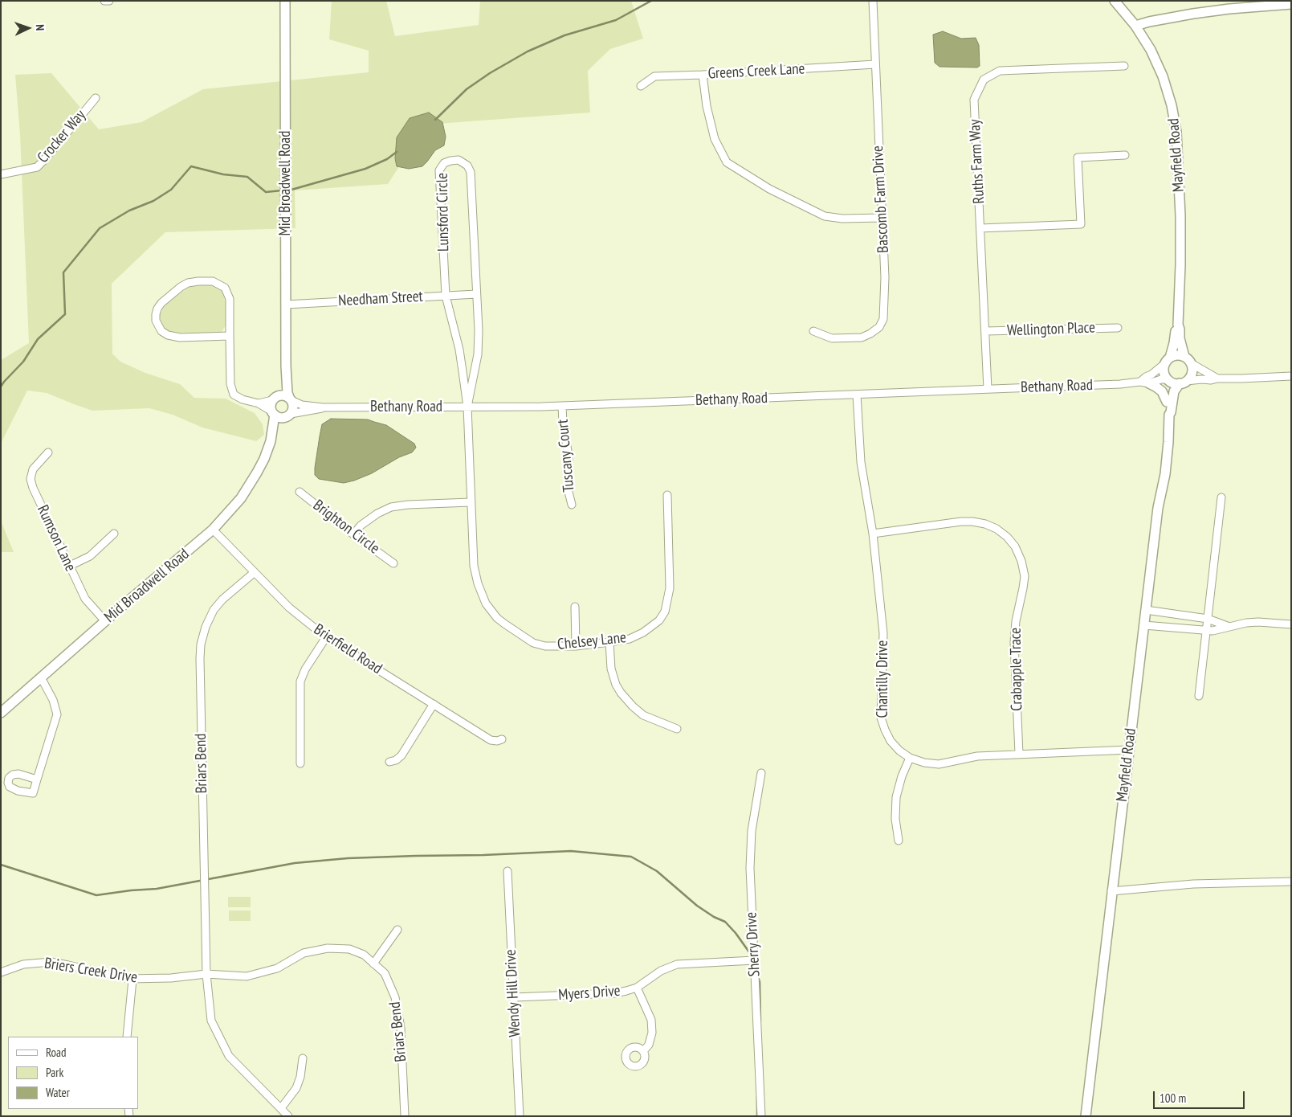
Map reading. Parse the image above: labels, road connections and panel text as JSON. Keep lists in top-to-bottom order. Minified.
{"streets":{"street":["Greens Creek Lane","Crocker Way","Mayfield Road","Ruths Farm Way","Mid Broadwell Road","Bascomb Farm Drive","Lunsford Circle","Needham Street","Wellington Place","Bethany Road","Tuscany Court","Brighton Circle","Rumson Lane","Chelsey Lane","Brierfield Road","Crabapple Trace","Chantilly Drive","Briars Bend","Sherry Drive","Briers Creek Drive","Wendy Hill Drive","Myers Drive"]},"crossings":[["Greens Creek Lane","Bascomb Farm Drive"],["Mayfield Road","Bethany Road"],["Mayfield Road","Chantilly Drive"],["Ruths Farm Way","Wellington Place"],["Ruths Farm Way","Bethany Road"],["Mid Broadwell Road","Needham Street"],["Mid Broadwell Road","Bethany Road"],["Mid Broadwell Road","Rumson Lane"],["Mid Broadwell Road","Brierfield Road"],["Lunsford Circle","Needham Street"],["Lunsford Circle","Bethany Road"],["Lunsford Circle","Chelsey Lane"],["Bethany Road","Tuscany Court"],["Bethany Road","Chelsey Lane"],["Bethany Road","Chantilly Drive"],["Brierfield Road","Briars Bend"],["Crabapple Trace","Chantilly Drive"],["Briars Bend","Briers Creek Drive"],["Sherry Drive","Myers Drive"],["Wendy Hill Drive","Myers Drive"]],"legend":["Road","Park","Water"],"scale_bar":"100 m","north":"right"}
